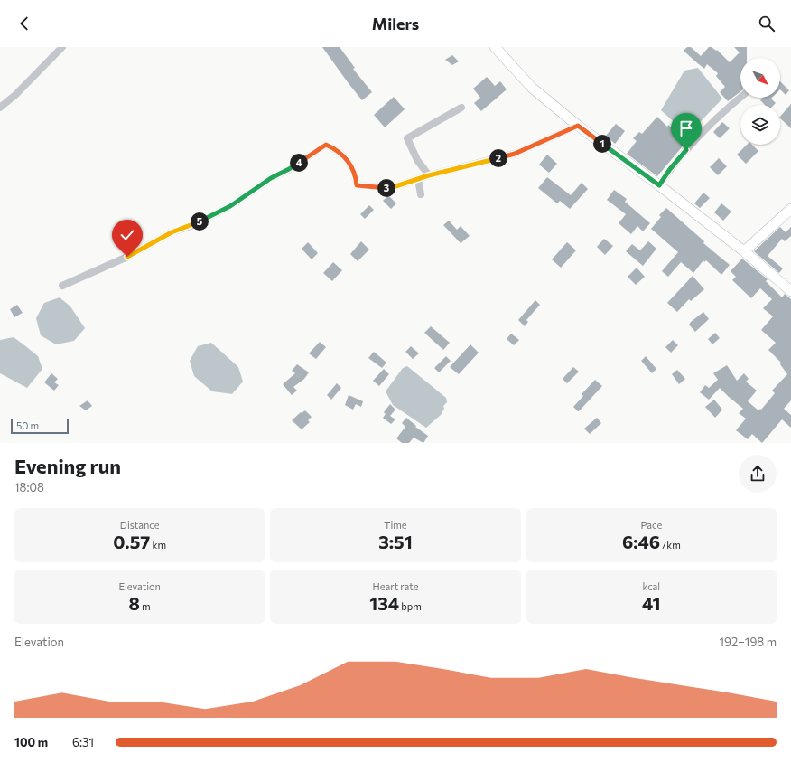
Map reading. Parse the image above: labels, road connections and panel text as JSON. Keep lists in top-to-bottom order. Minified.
{"scale_bar":"50 m","north":"bottom right","page":{"header":"Milers","pins":["1","2","4","3","5"],"scale":"50 m","heading":["Evening run","18:08"],"stats":[["Distance","0.57 km"],["Time","3:51"],["Pace","6:46 /km"],["Elevation","8 m"],["Heart rate","134 bpm"],["kcal","41"]],"chart":["Elevation","192–198 m"],"list":[{"name":"100 m","note":"6:31"}]}}
